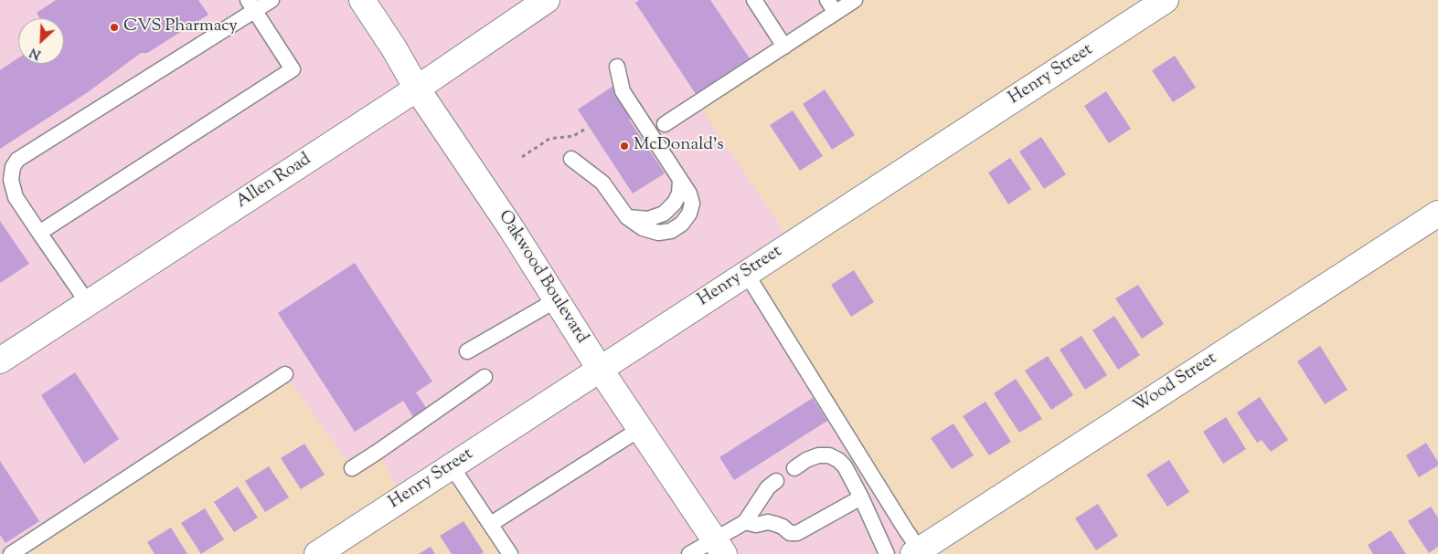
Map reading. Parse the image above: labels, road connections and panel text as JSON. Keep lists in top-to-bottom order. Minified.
{"streets":{"street":["Henry Street","Allen Road","Oakwood Boulevard","Wood Street"]},"crossings":[["Henry Street","Oakwood Boulevard"],["Allen Road","Oakwood Boulevard"]],"places":["CVS Pharmacy","McDonald's"],"north":"bottom left"}
